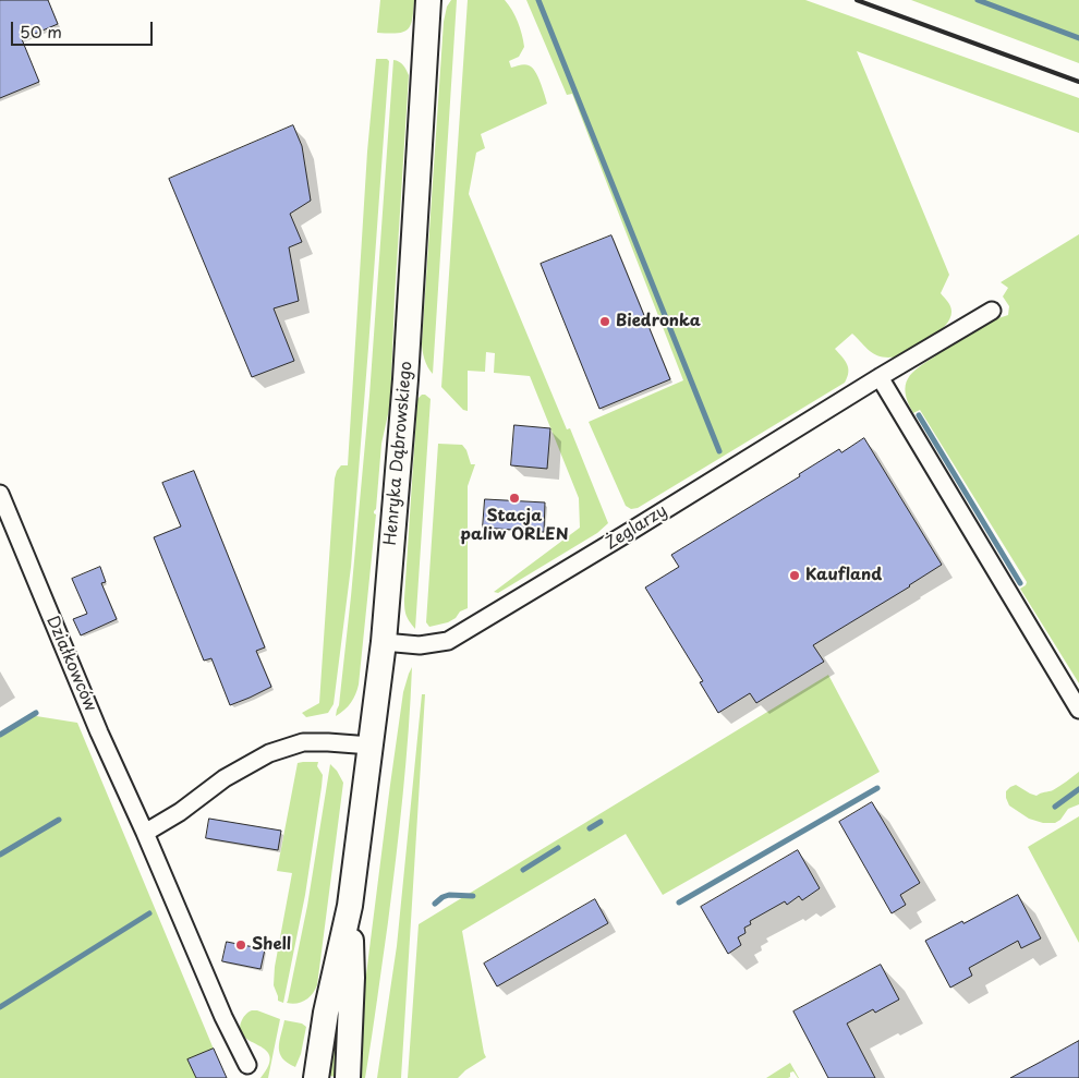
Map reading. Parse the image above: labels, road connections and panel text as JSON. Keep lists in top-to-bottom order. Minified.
{"streets":{"main road":["Henryka Dąbrowskiego"],"street":["Żeglarzy","Działkowców"]},"crossings":[["Henryka Dąbrowskiego","Żeglarzy"]],"places":["Biedronka","Stacja paliw ORLEN","Kaufland","Shell"],"scale_bar":"50 m"}
